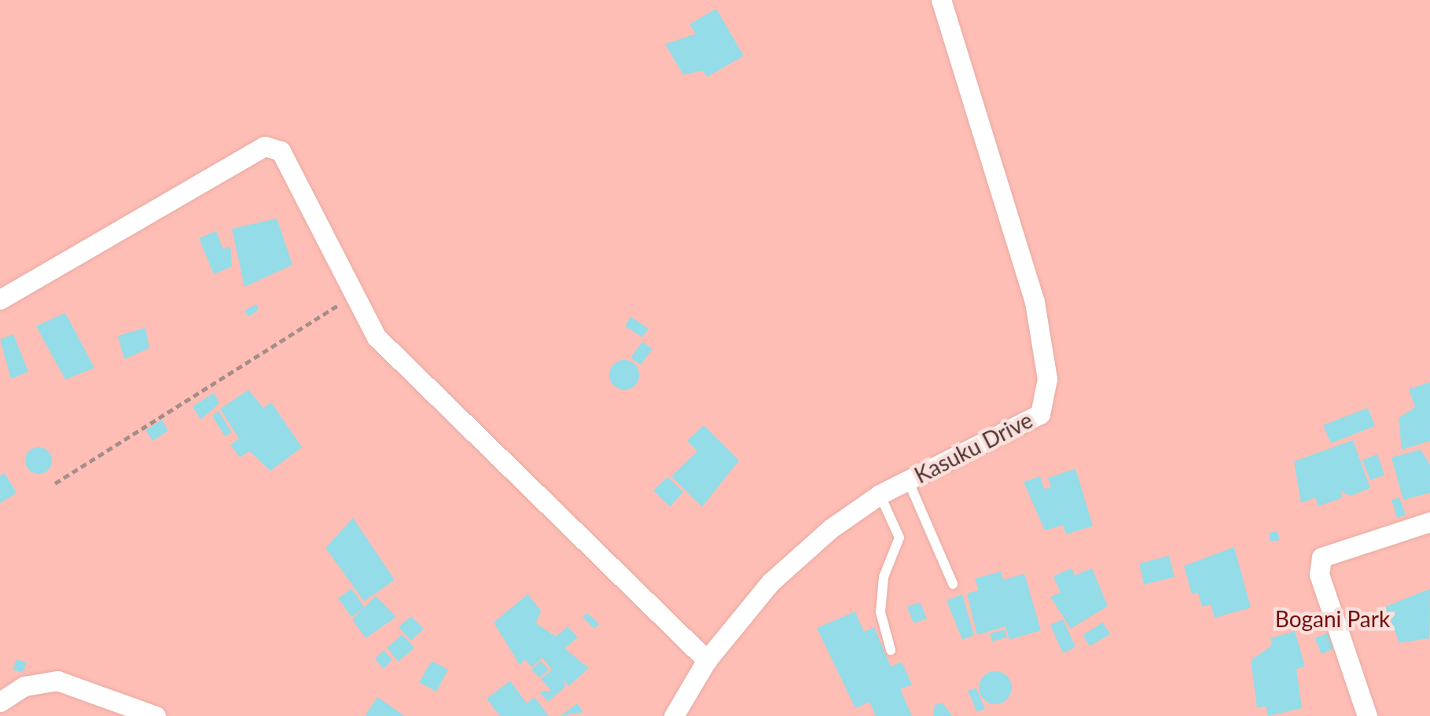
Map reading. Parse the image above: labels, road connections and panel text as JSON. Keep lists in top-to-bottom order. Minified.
{"streets":{"street":["Kasuku Drive"]},"parks":["Bogani Park"]}
